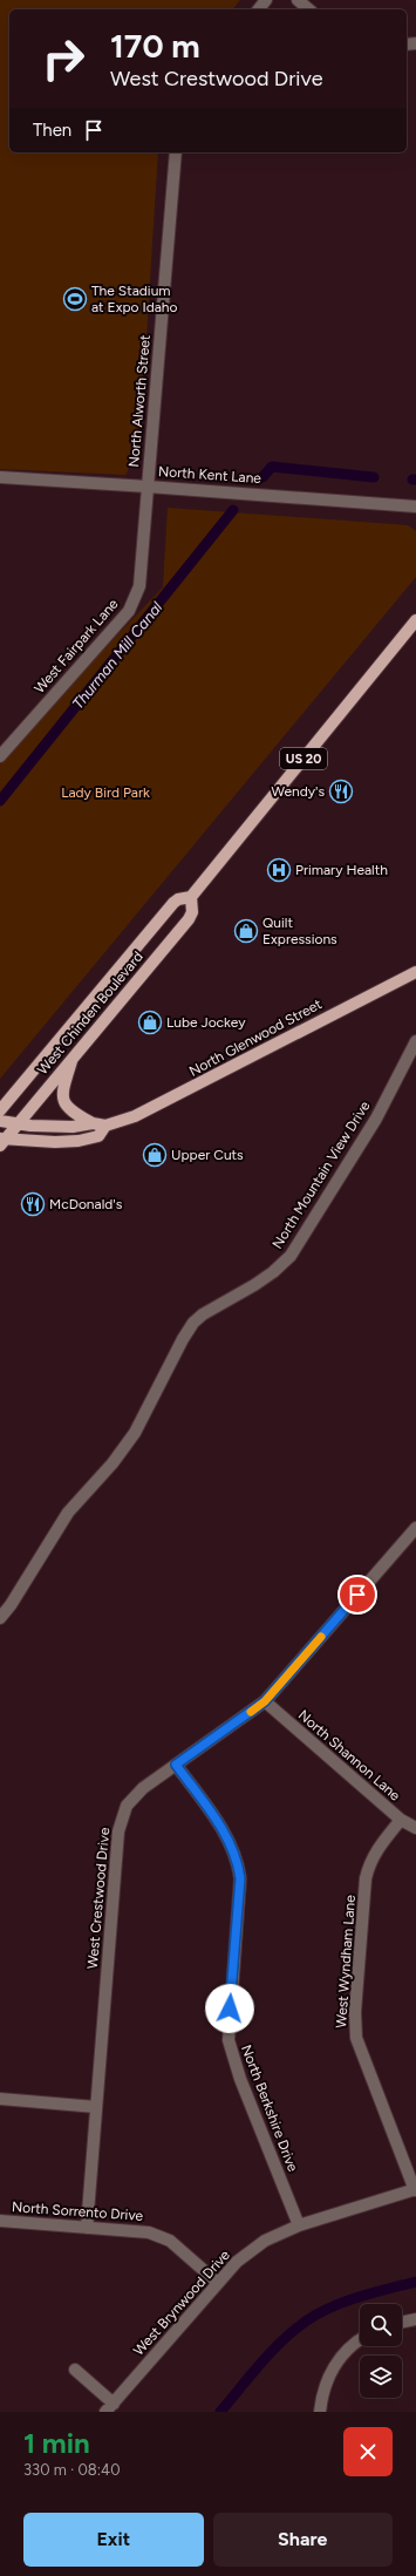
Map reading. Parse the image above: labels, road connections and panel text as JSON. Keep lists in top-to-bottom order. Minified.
{"streets":{"main road":["US 20","West Chinden Boulevard","North Glenwood Street"],"street":["North Alworth Street","North Kent Lane","West Fairpark Lane","North Mountain View Drive","North Shannon Lane","West Crestwood Drive","West Wyndham Lane","North Berkshire Drive","North Sorrento Drive","West Brynwood Drive"]},"crossings":[["North Alworth Street","North Kent Lane"],["North Alworth Street","West Fairpark Lane"],["North Kent Lane","West Fairpark Lane"],["West Chinden Boulevard","North Glenwood Street"],["North Shannon Lane","West Crestwood Drive"],["North Shannon Lane","West Wyndham Lane"],["West Crestwood Drive","North Berkshire Drive"],["West Crestwood Drive","North Sorrento Drive"],["West Wyndham Lane","West Brynwood Drive"],["North Berkshire Drive","West Brynwood Drive"],["North Sorrento Drive","West Brynwood Drive"]],"water":["Thurman Mill Canal"],"parks":["Lady Bird Park"],"places":{"sports":["The Stadium at Expo Idaho"],"restaurant":["Wendy's","McDonald's"],"hospital":["Primary Health"],"shop":["Quilt Expressions","Lube Jockey","Upper Cuts"]},"page":{"turn":["170 m","West Crestwood Drive"],"then":"Then","heading":["1 min","330 m · 08:40"],"buttons":["Exit","Share"]}}
